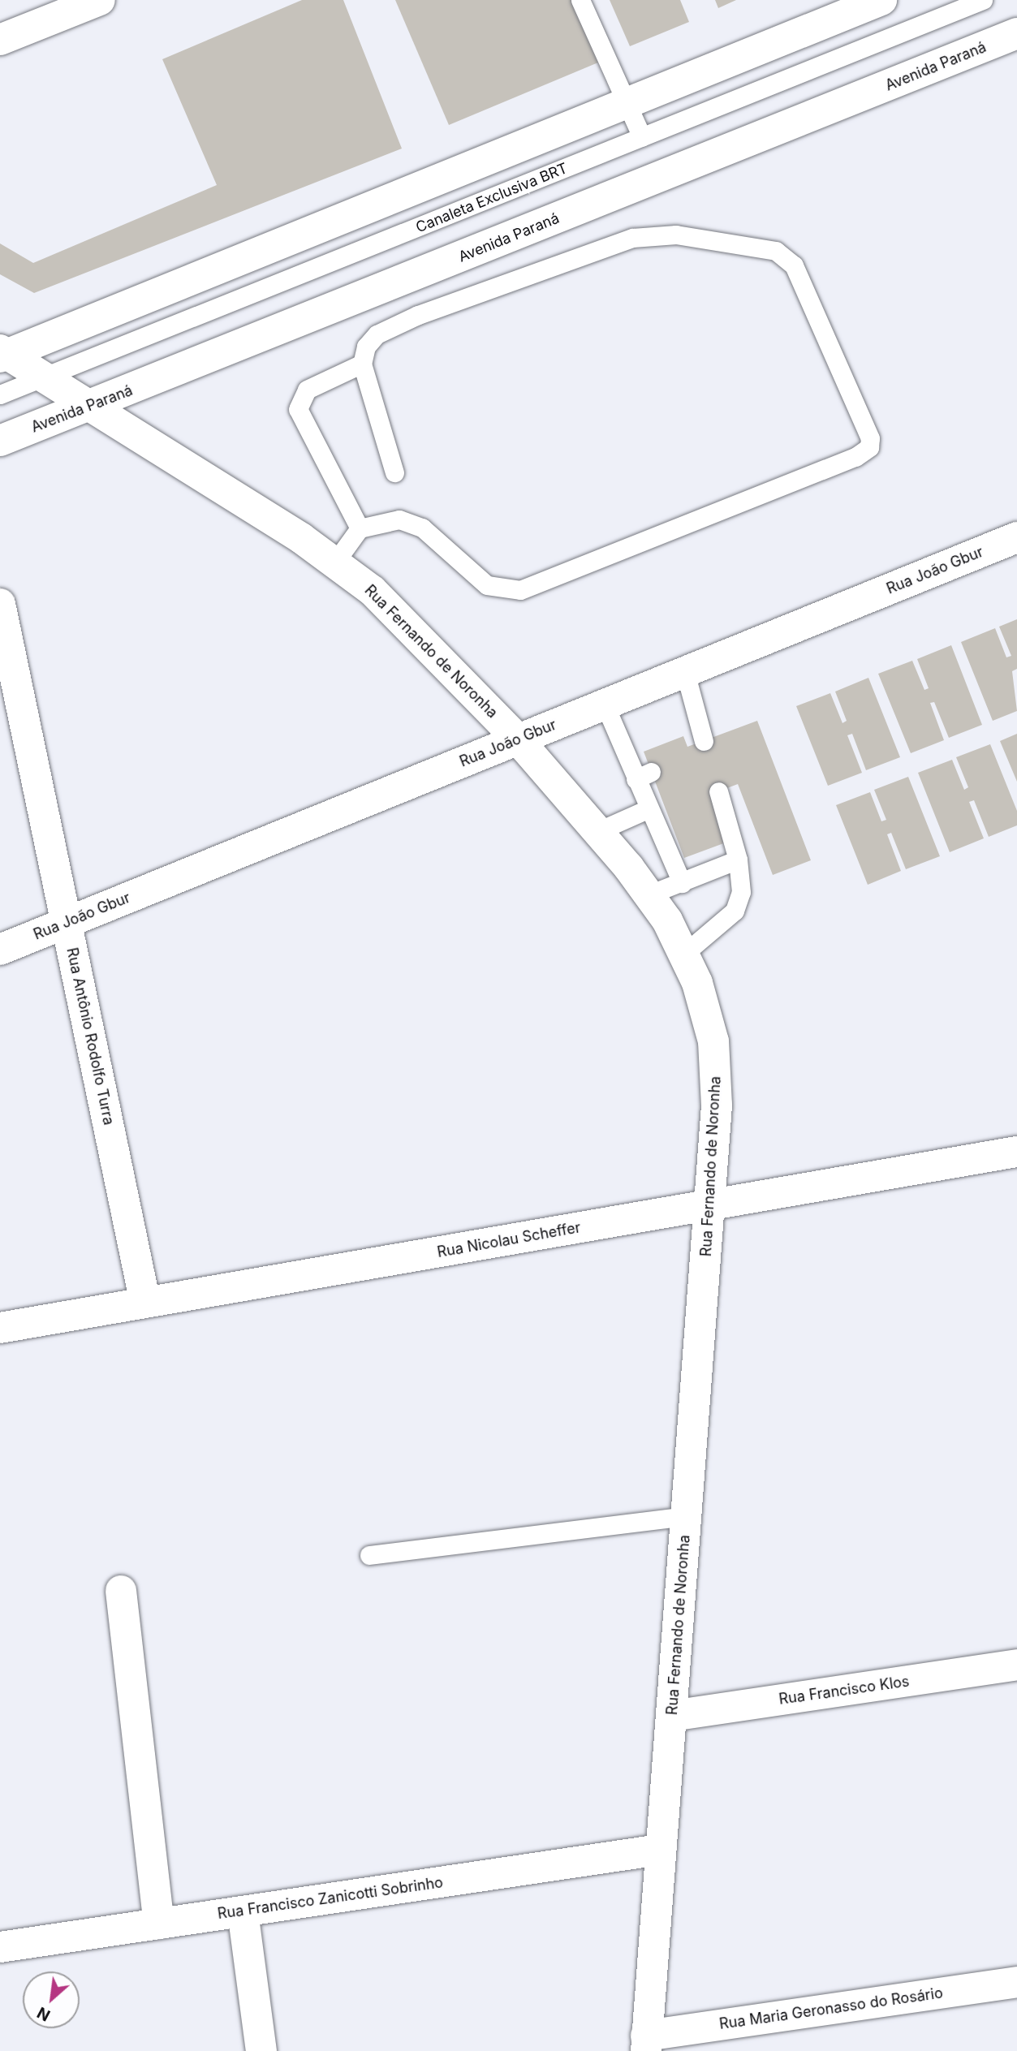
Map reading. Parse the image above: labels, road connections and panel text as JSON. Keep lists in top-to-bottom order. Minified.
{"streets":{"street":["Avenida Paraná","Rua João Gbur","Rua Fernando de Noronha","Rua Antônio Rodolfo Turra","Rua Nicolau Scheffer","Rua Francisco Klos","Rua Francisco Zanicotti Sobrinho","Rua Maria Geronasso do Rosário"],"lane":["Canaleta Exclusiva BRT"]},"crossings":[["Avenida Paraná","Rua Fernando de Noronha"],["Canaleta Exclusiva BRT","Rua Fernando de Noronha"],["Rua João Gbur","Rua Fernando de Noronha"],["Rua João Gbur","Rua Antônio Rodolfo Turra"],["Rua Fernando de Noronha","Rua Nicolau Scheffer"],["Rua Fernando de Noronha","Rua Francisco Klos"],["Rua Fernando de Noronha","Rua Francisco Zanicotti Sobrinho"],["Rua Fernando de Noronha","Rua Maria Geronasso do Rosário"],["Rua Antônio Rodolfo Turra","Rua Nicolau Scheffer"]],"north":"bottom left"}
